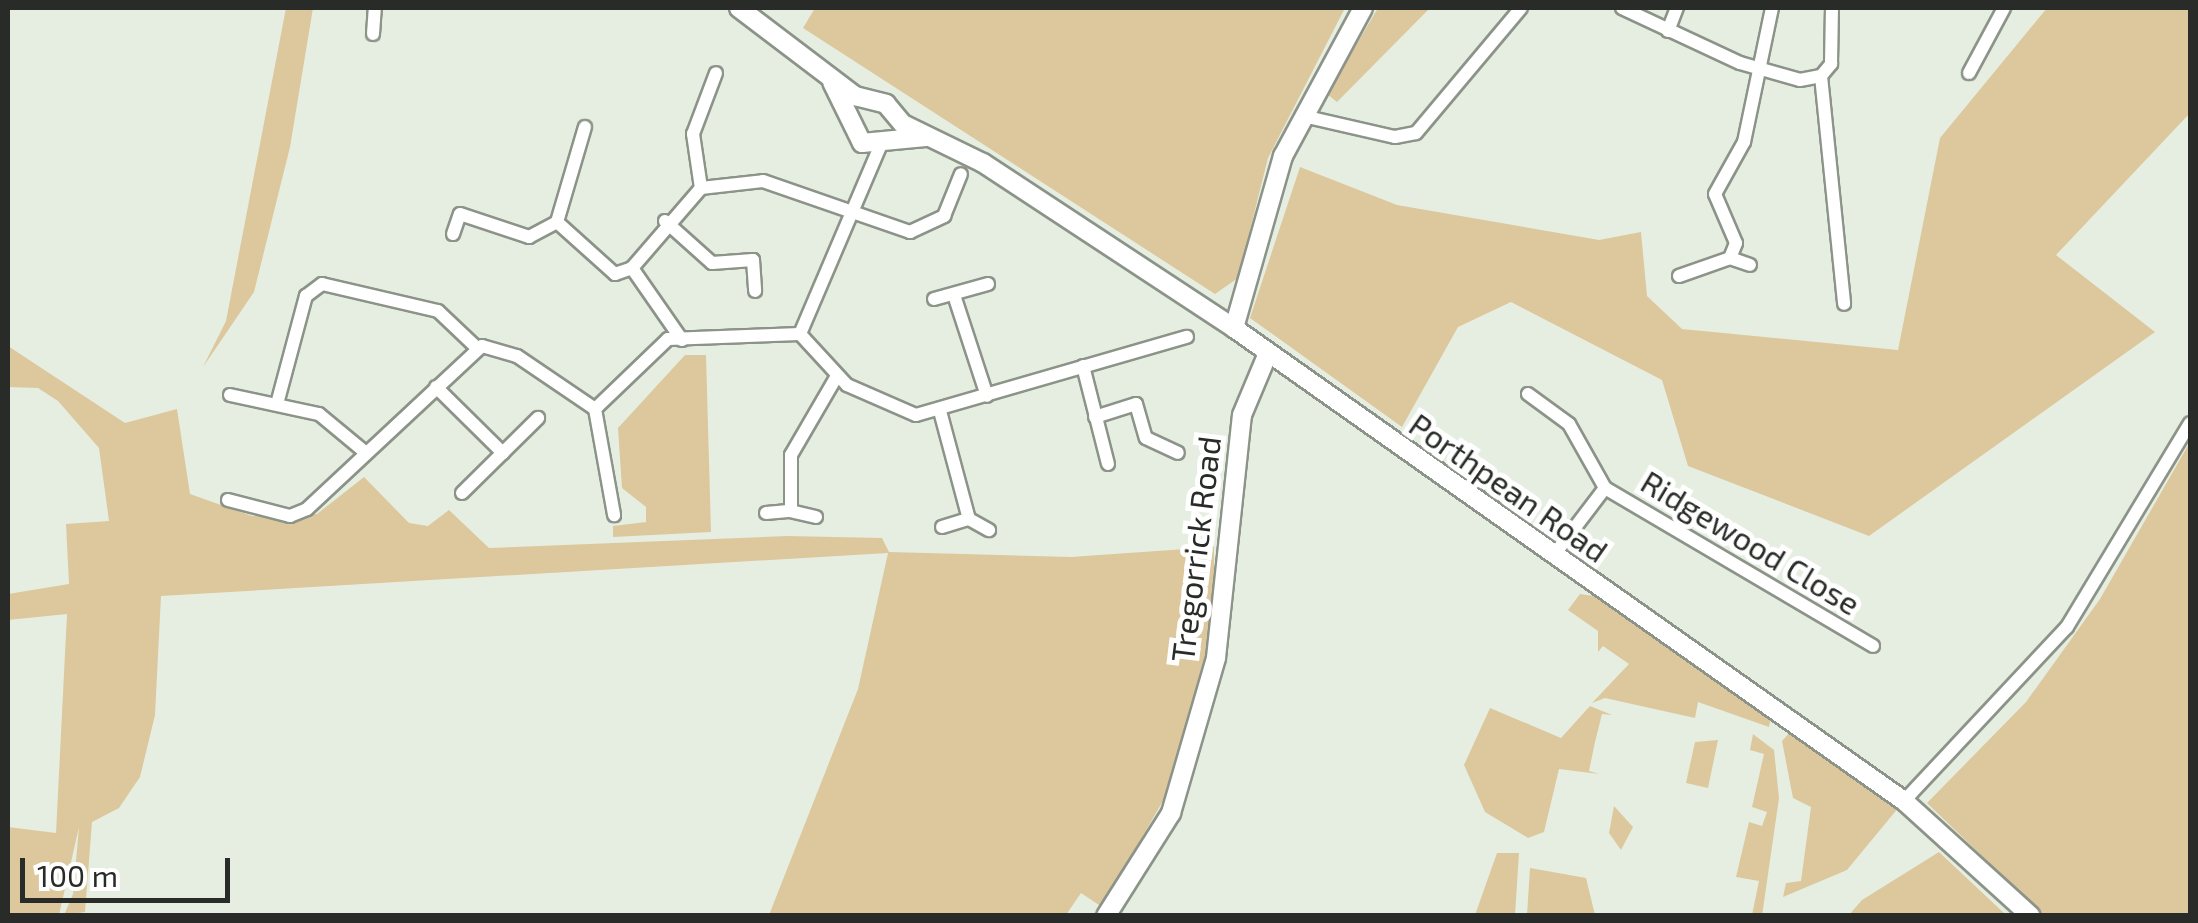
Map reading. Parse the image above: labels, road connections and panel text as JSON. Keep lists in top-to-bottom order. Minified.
{"streets":{"street":["Porthpean Road","Ridgewood Close","Tregorrick Road"]},"crossings":[["Porthpean Road","Tregorrick Road"]],"scale_bar":"100 m"}
